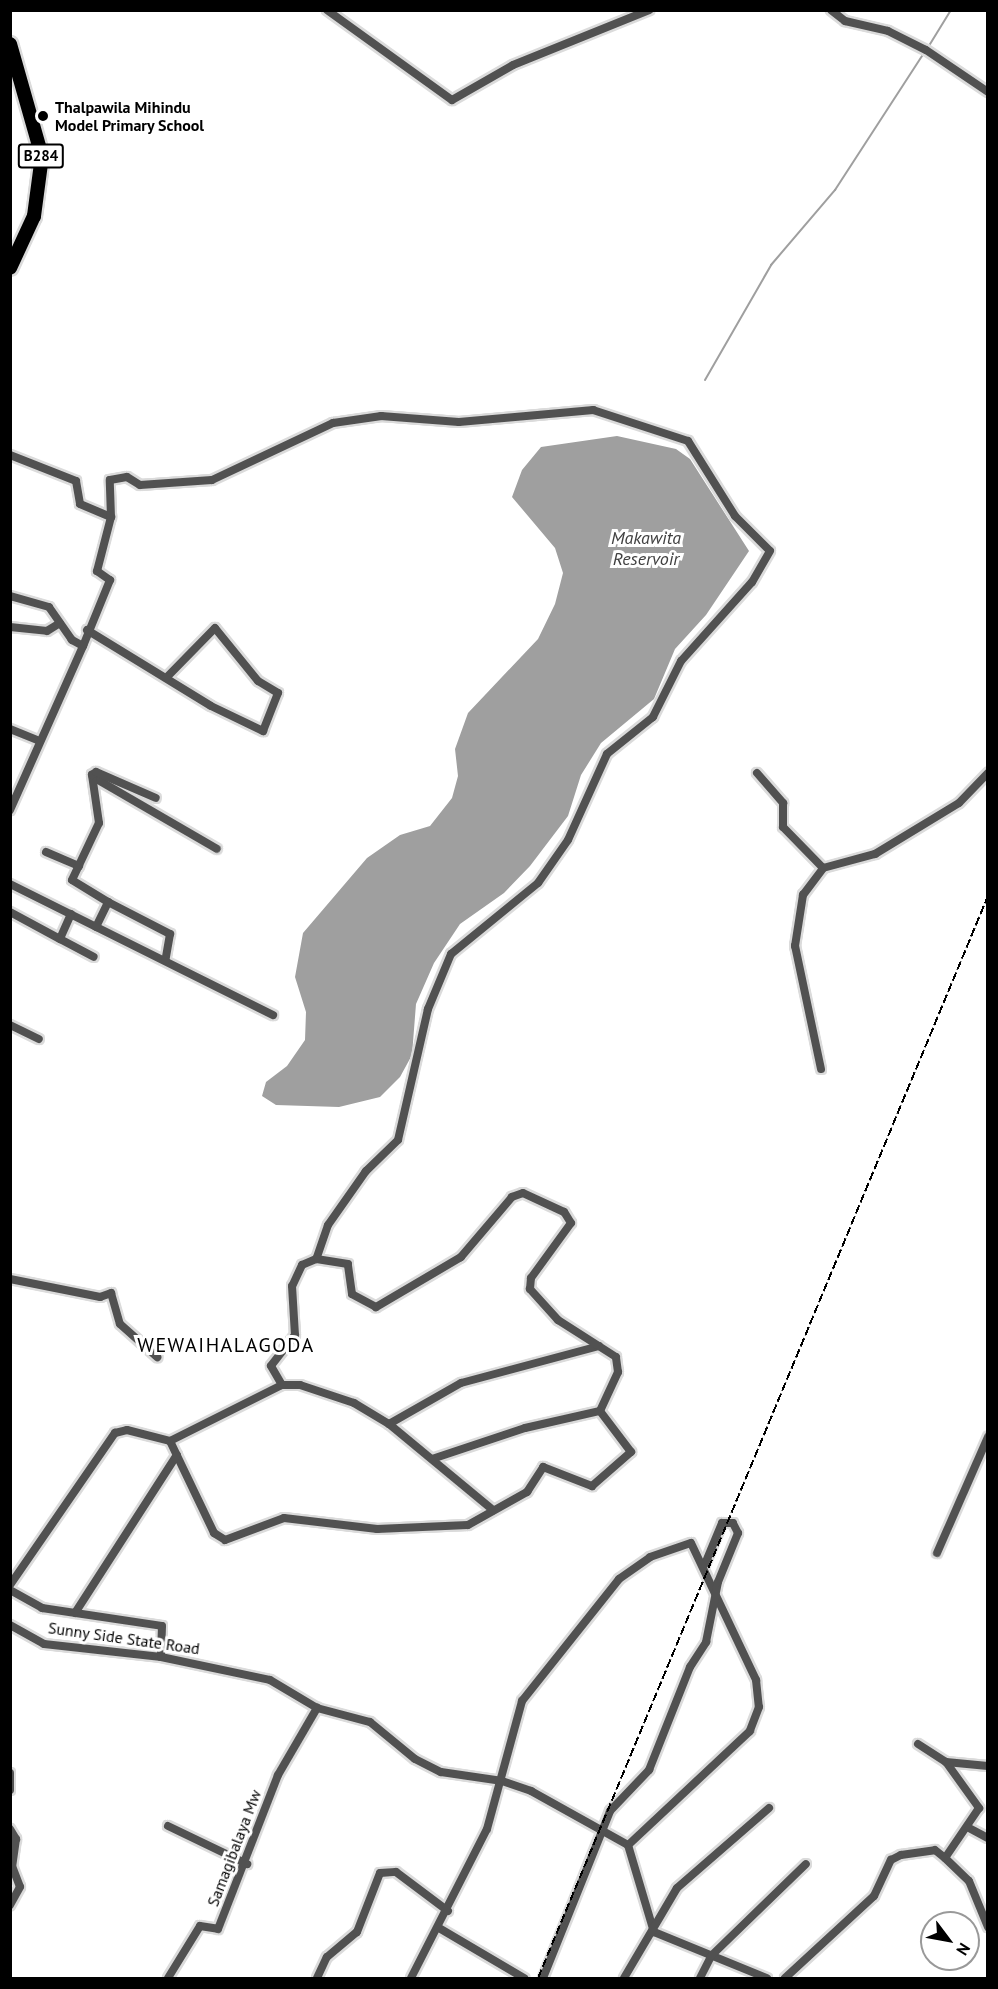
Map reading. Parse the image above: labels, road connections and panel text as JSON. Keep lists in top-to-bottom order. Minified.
{"streets":{"main road":["B284"],"street":["Sunny Side State Road","Samagibalaya Mw"]},"crossings":[["Sunny Side State Road","Samagibalaya Mw"]],"districts":["WEWAIHALAGODA"],"water":["Makawita Reservoir"],"places":["Thalpawila Mihindu Model Primary School"],"north":"bottom right"}
